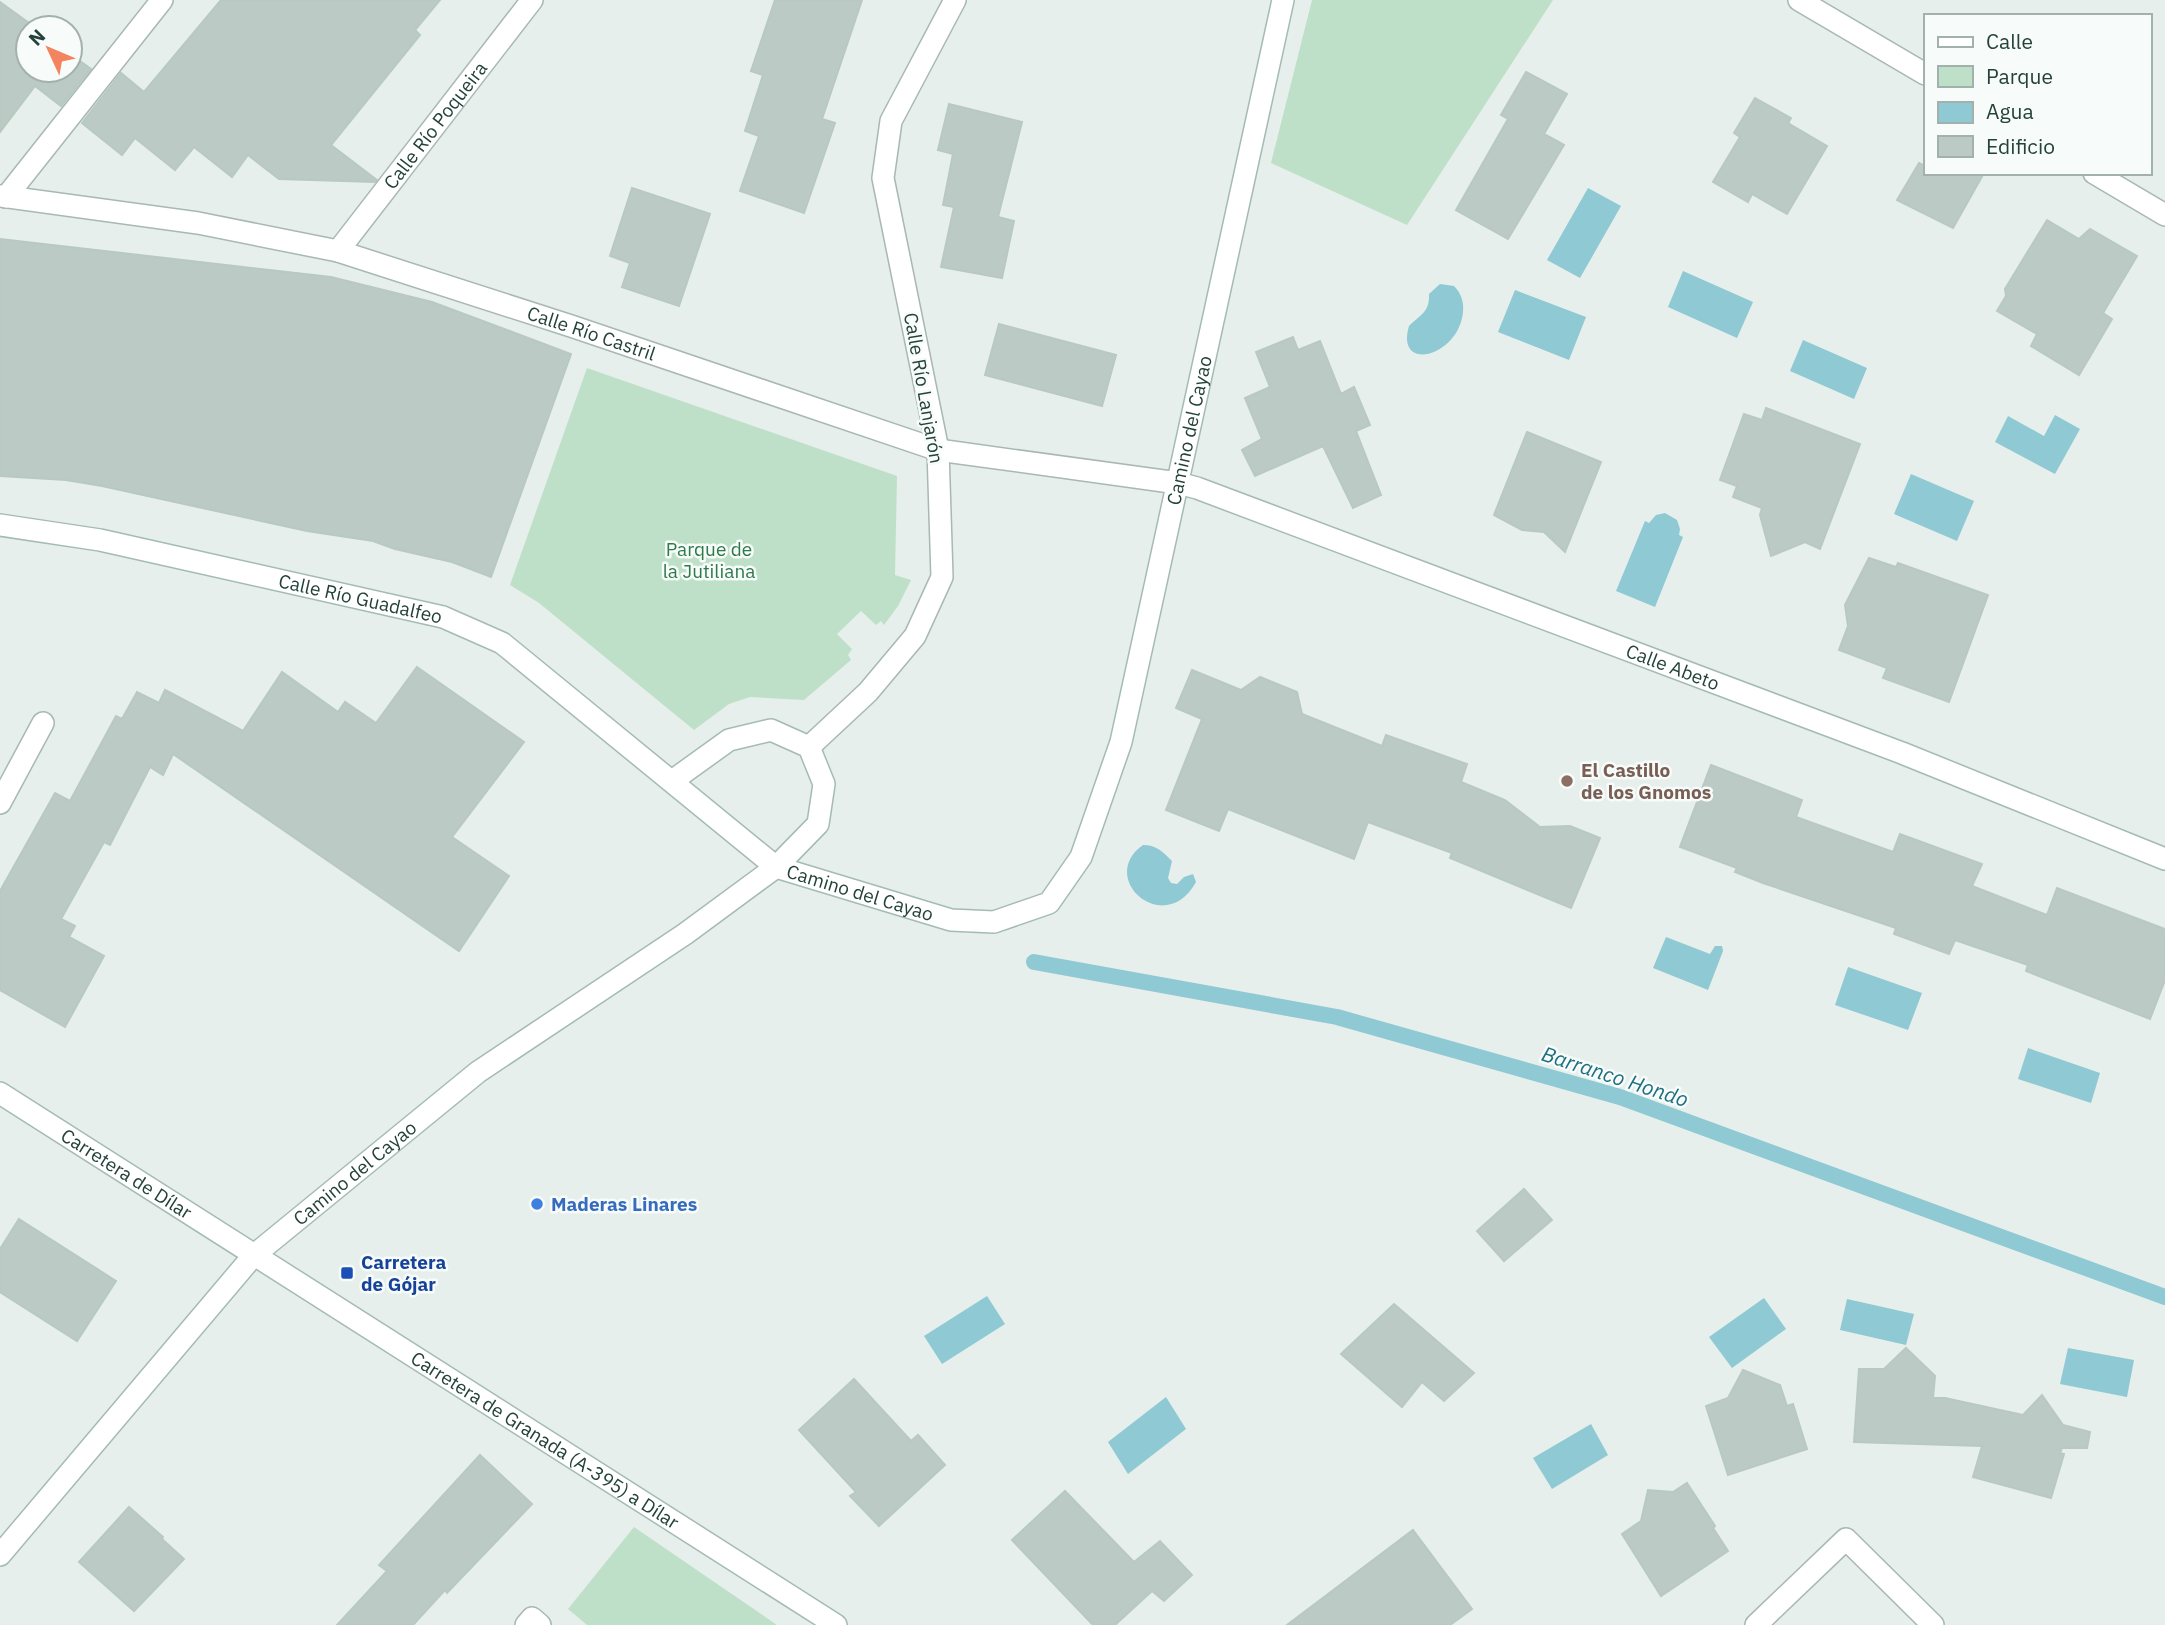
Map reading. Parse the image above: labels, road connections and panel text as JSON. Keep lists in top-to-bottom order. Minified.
{"streets":{"street":["Calle Río Poqueira","Calle Río Castril","Calle Río Lanjarón","Camino del Cayao","Calle Río Guadalfeo","Calle Abeto","Carretera de Dílar","Carretera de Granada (A-395) a Dílar"]},"crossings":[["Calle Río Poqueira","Calle Río Castril"],["Calle Río Castril","Calle Río Lanjarón"],["Calle Río Castril","Camino del Cayao"],["Calle Río Castril","Calle Abeto"],["Camino del Cayao","Calle Río Guadalfeo"],["Camino del Cayao","Calle Abeto"],["Camino del Cayao","Carretera de Dílar"],["Camino del Cayao","Carretera de Granada (A-395) a Dílar"],["Carretera de Dílar","Carretera de Granada (A-395) a Dílar"]],"water":["Barranco Hondo"],"parks":["Parque de la Jutiliana"],"places":{"other":["El Castillo de los Gnomos","Maderas Linares"],"transit":["Carretera de Gójar"]},"legend":["Calle","Parque","Agua","Edificio"],"north":"top left"}
